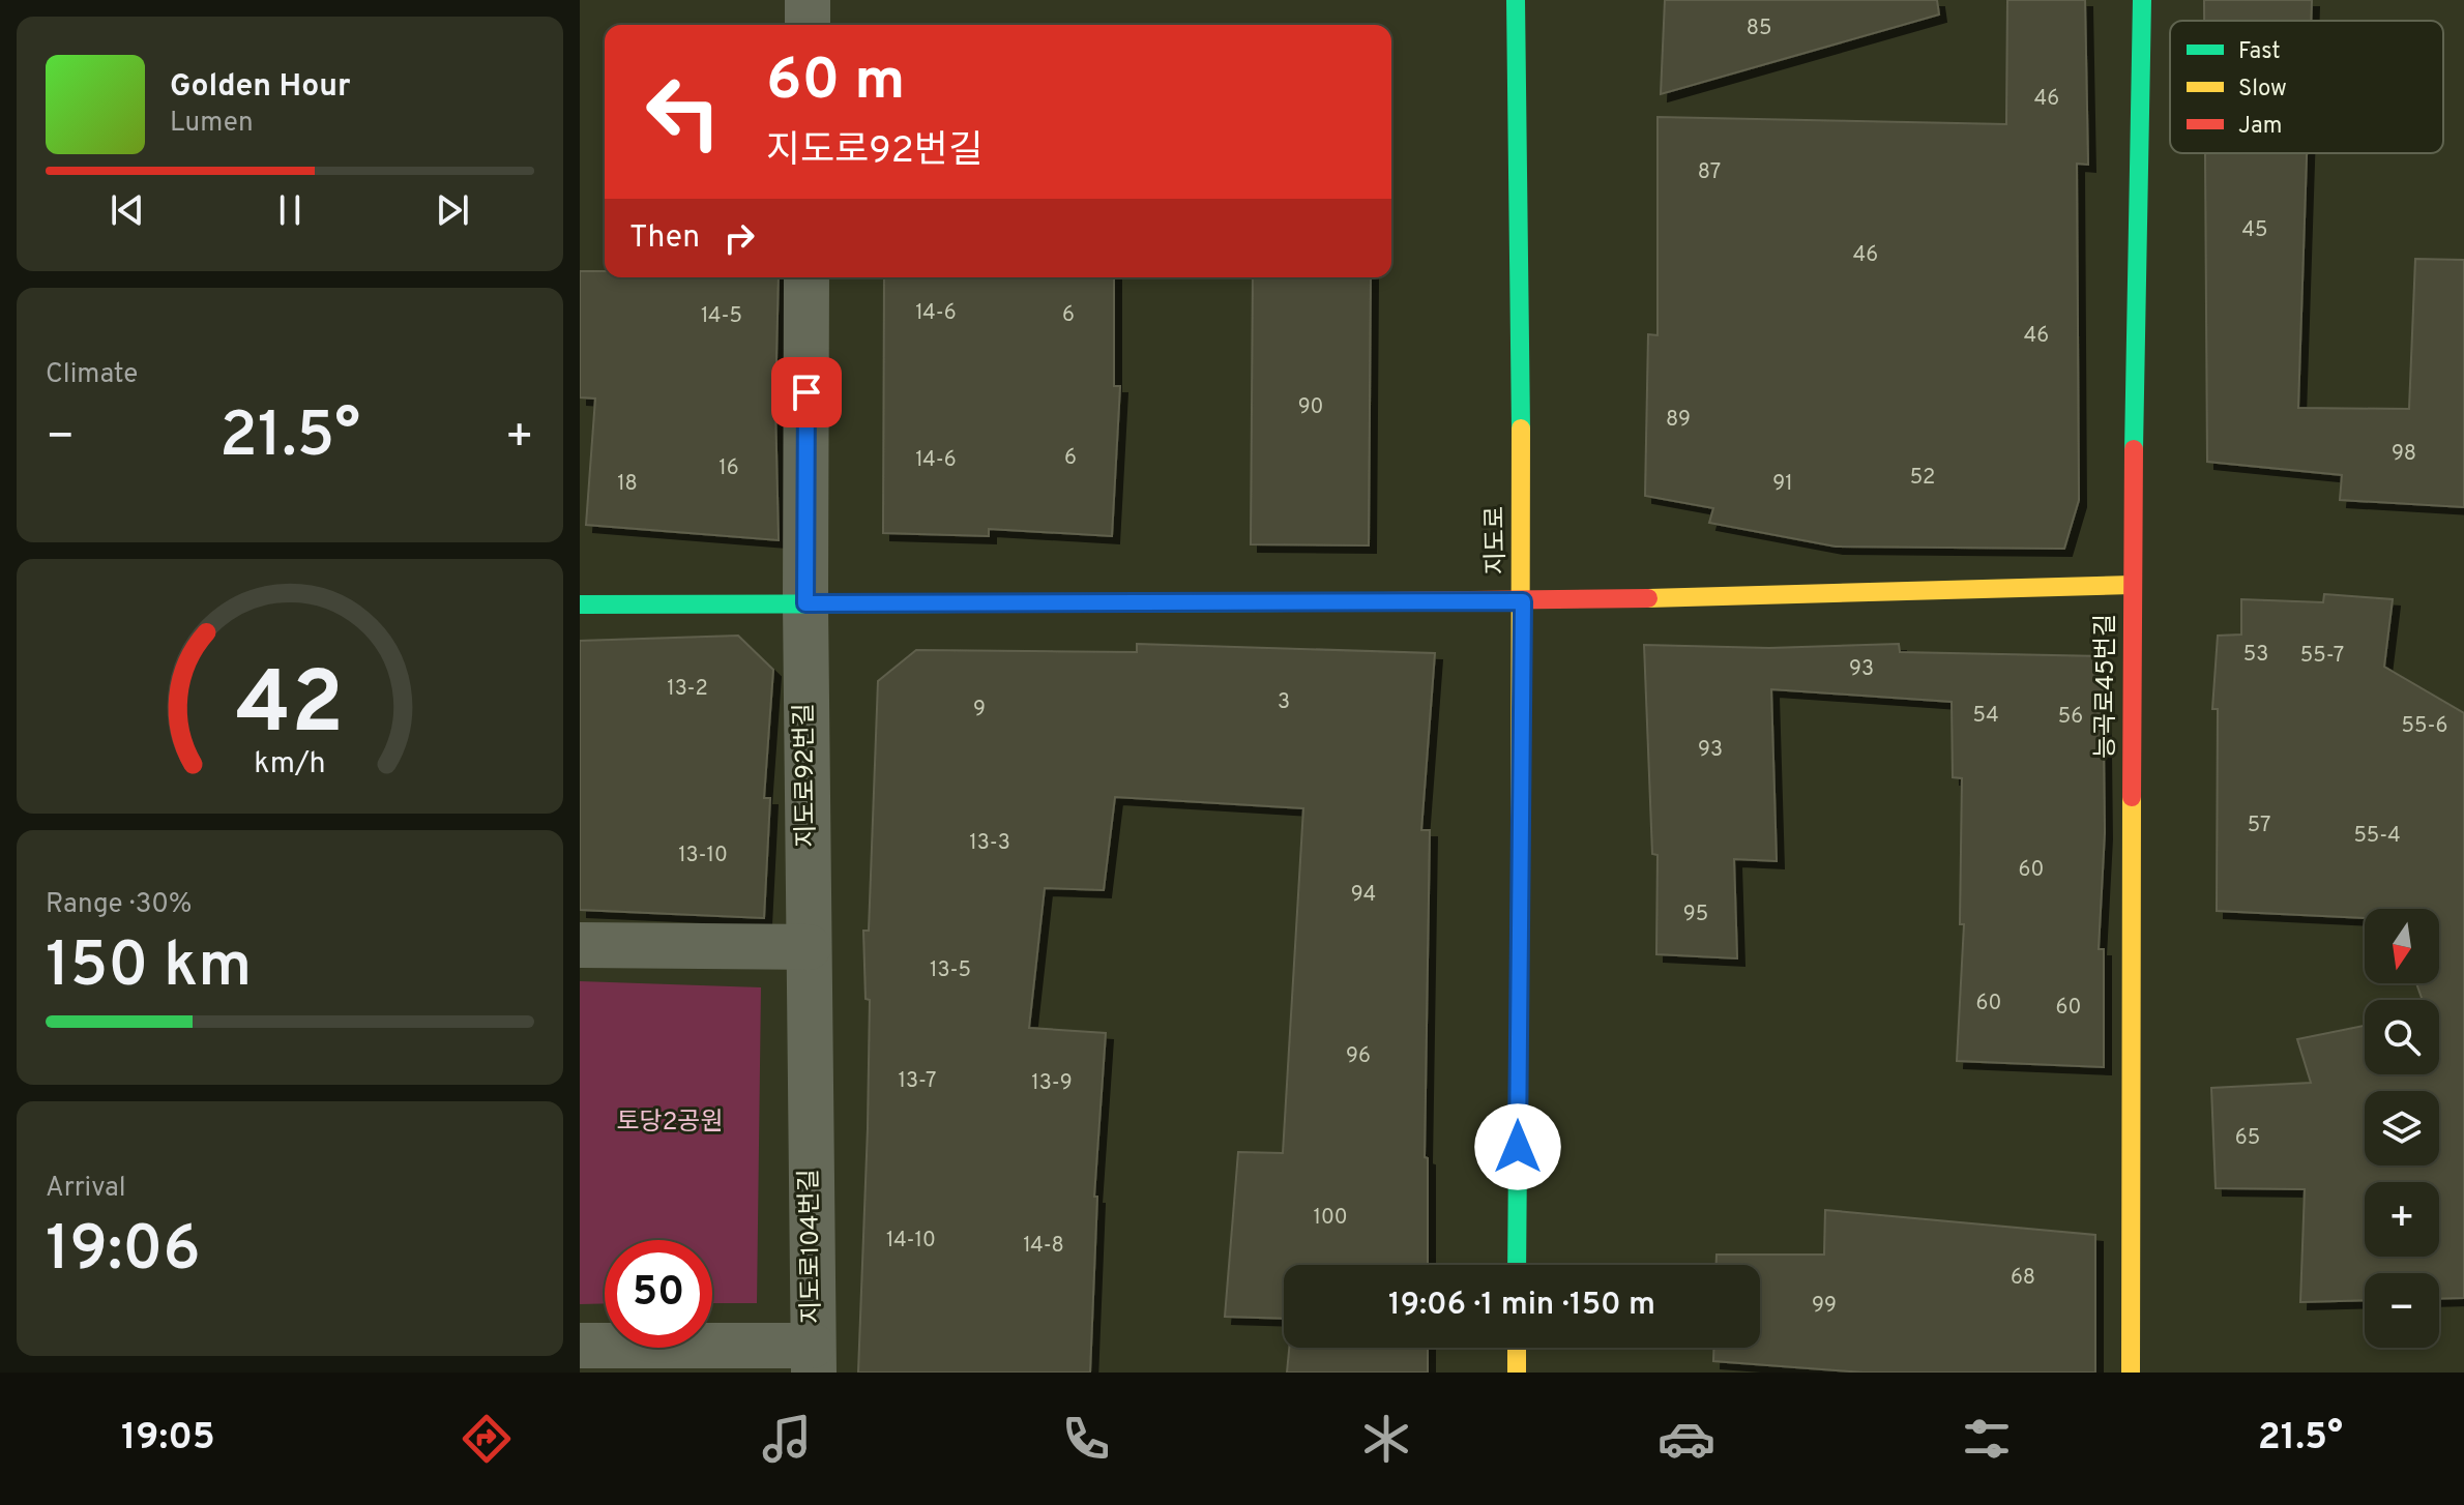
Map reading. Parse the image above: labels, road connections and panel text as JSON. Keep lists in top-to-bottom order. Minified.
{"streets":{"street":["지도로","능곡로45번길","지도로92번길","지도로104번길"]},"crossings":[["지도로92번길","지도로104번길"]],"parks":["토당2공원"],"house_numbers":["85","46","87","45","46","14-6","6","14-5","46","90","89","98","6","14-6","16","52","18","91","53","55-7","93","13-2","3","9","54","56","55-6","93","57","55-4","13-3","13-10","60","94","95","13-5","60","60","96","13-7","13-9","65","100","14-10","14-8","68","99"],"legend":["Fast","Slow","Jam"],"north":"bottom","page":{"turn":["60 m","지도로92번길"],"song":["Golden Hour","Lumen"],"then":"Then","tile":["Climate",["Range · 30%","150 km"],["Arrival","19:06"]],"heat":["−","21.5°","+"],"map_buttons":["+","−"],"limit":"50","trip":"19:06 · 1 min · 150 m","tabs":["19:05","21.5°"],"gauge":["42","km/h"]}}
